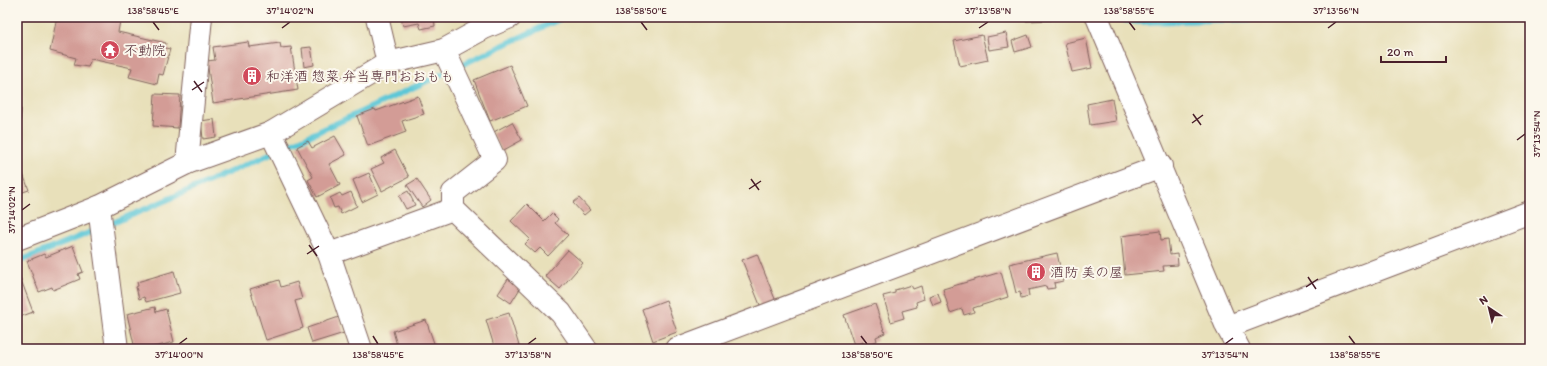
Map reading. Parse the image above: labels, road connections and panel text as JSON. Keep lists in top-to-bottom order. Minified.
{"places":{"temple":["不動院"],"building":["和洋酒 惣菜 弁当専門おおもも","酒防 美の屋"]},"scale_bar":"20 m","north":"top left","coordinates":["138°58'45\"E","37°14'02\"N","138°58'50\"E","37°13'58\"N","138°58'55\"E","37°13'56\"N","37°13'54\"N","37°14'00\"N"]}
